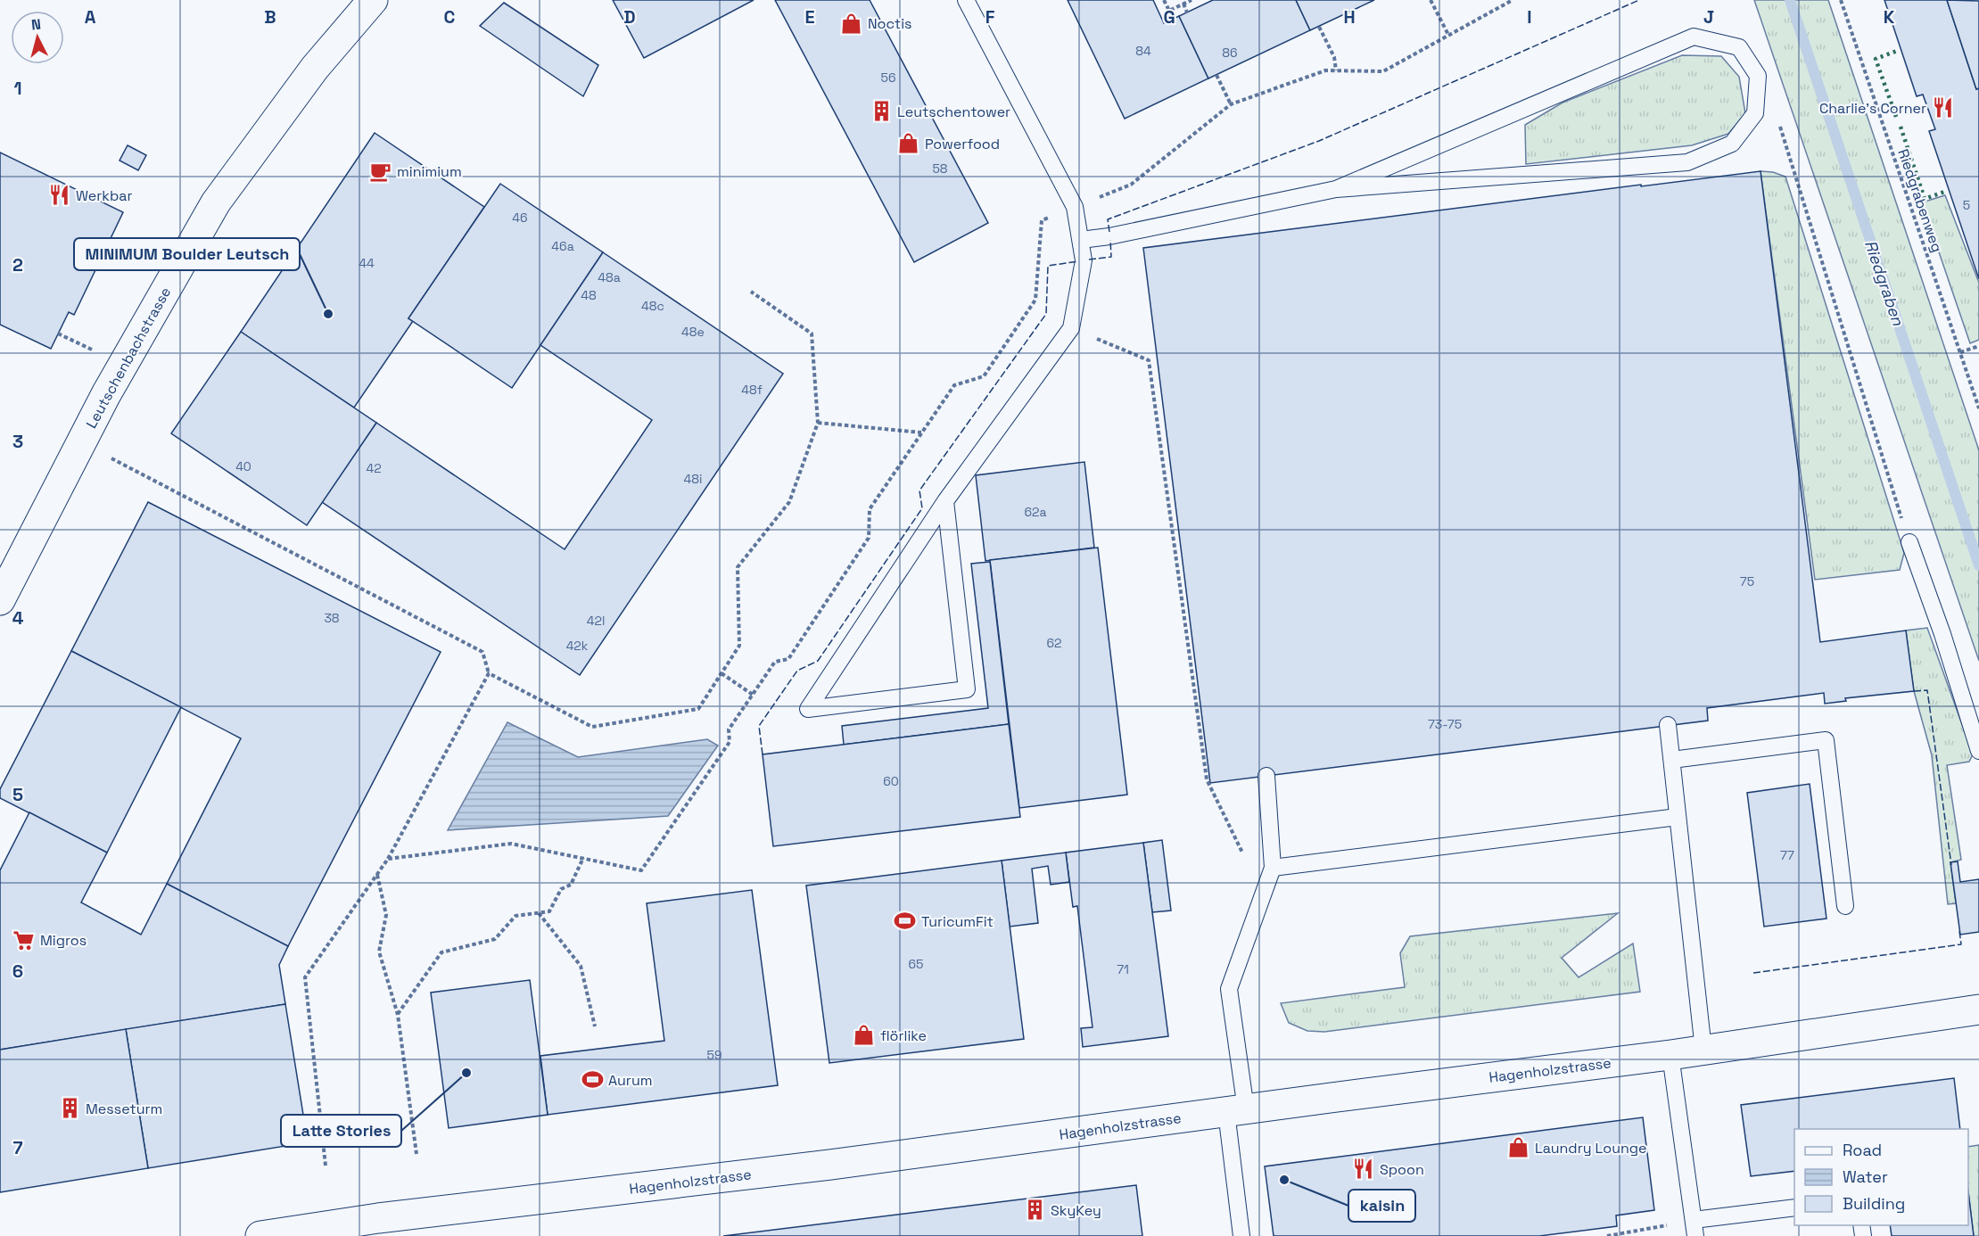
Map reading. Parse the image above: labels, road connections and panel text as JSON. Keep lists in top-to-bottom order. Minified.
{"streets":{"street":["Leutschenbachstrasse","Hagenholzstrasse"],"path":["Riedgrabenweg"]},"water":["Riedgraben"],"places":{"shop":["Noctis","Powerfood","flörlike","Laundry Lounge"],"restaurant":["Charlie's Corner","Werkbar","Spoon"],"building":["Leutschentower","Messeturm","SkyKey"],"cafe":["minimium"],"other":["MINIMUM Boulder Leutsch","Latte Stories","kaisin"],"sports":["TuricumFit","Aurum"],"supermarket":["Migros"]},"house_numbers":["84","86","56","58","5","46","46a","44","48a","48","48c","48e","48f","40","42","48i","62a","75","38","42l","62","42k","73-75","60","77","65","71","59"],"legend":["Road","Water","Building"],"north":"top","grid":{"columns":["A","B","C","D","E","F","G","H","I","J","K"],"rows":["1","2","3","4","5","6","7"]}}
